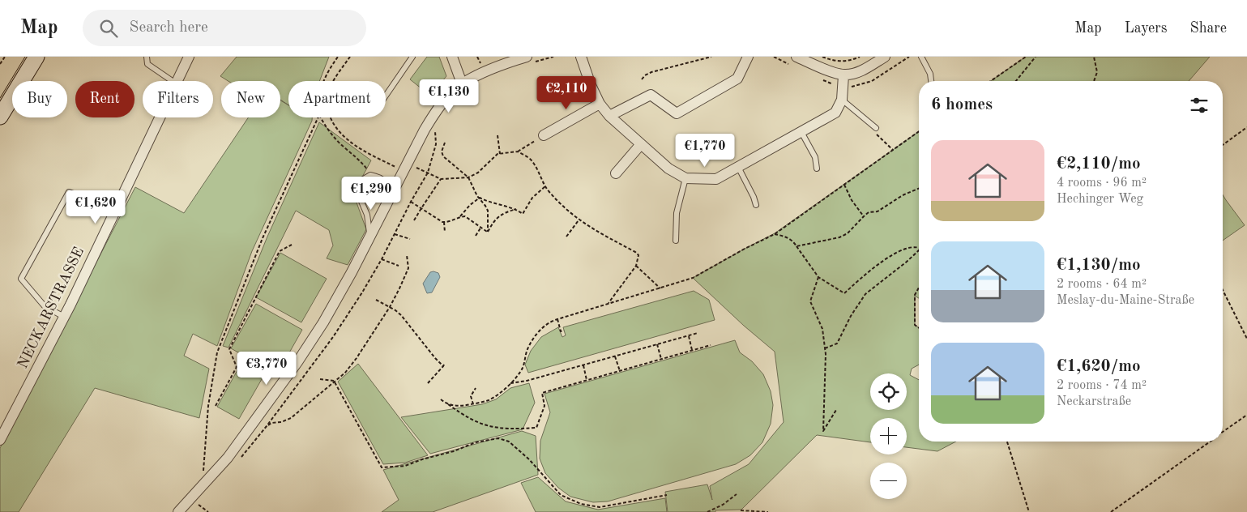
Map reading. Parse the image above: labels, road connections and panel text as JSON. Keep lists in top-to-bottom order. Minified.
{"streets":{"street":["NECKARSTRASSE"]},"page":{"header":"Map","search":"Search here","nav":["Map","Layers","Share"],"price":["€2,110","€1,130","€1,770","€1,290","€1,620","€3,770"],"chip":["Buy","Rent","Filters","New","Apartment"],"heading":"6 homes","list":[{"name":"€2,110/mo","note":"4 rooms · 96 m² · Hechinger Weg"},{"name":"€1,130/mo","note":"2 rooms · 64 m² · Meslay-du-Maine-Straße"},{"name":"€1,620/mo","note":"2 rooms · 74 m² · Neckarstraße"}],"map_buttons":["+","−"]}}
